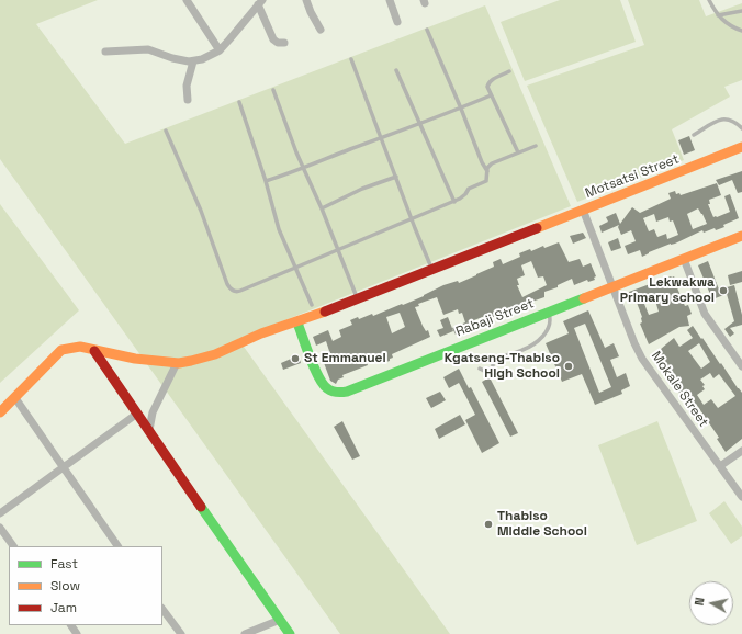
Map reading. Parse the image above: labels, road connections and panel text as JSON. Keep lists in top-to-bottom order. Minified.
{"streets":{"street":["Motsatsi Street","Rabaji Street","Mokale Street"]},"crossings":[["Motsatsi Street","Rabaji Street"],["Motsatsi Street","Mokale Street"],["Rabaji Street","Mokale Street"]],"places":["Lekwakwa Primary school","St Emmanuel","Kgatseng-Thabiso High School","Thabiso Middle School"],"legend":["Fast","Slow","Jam"],"north":"left"}
